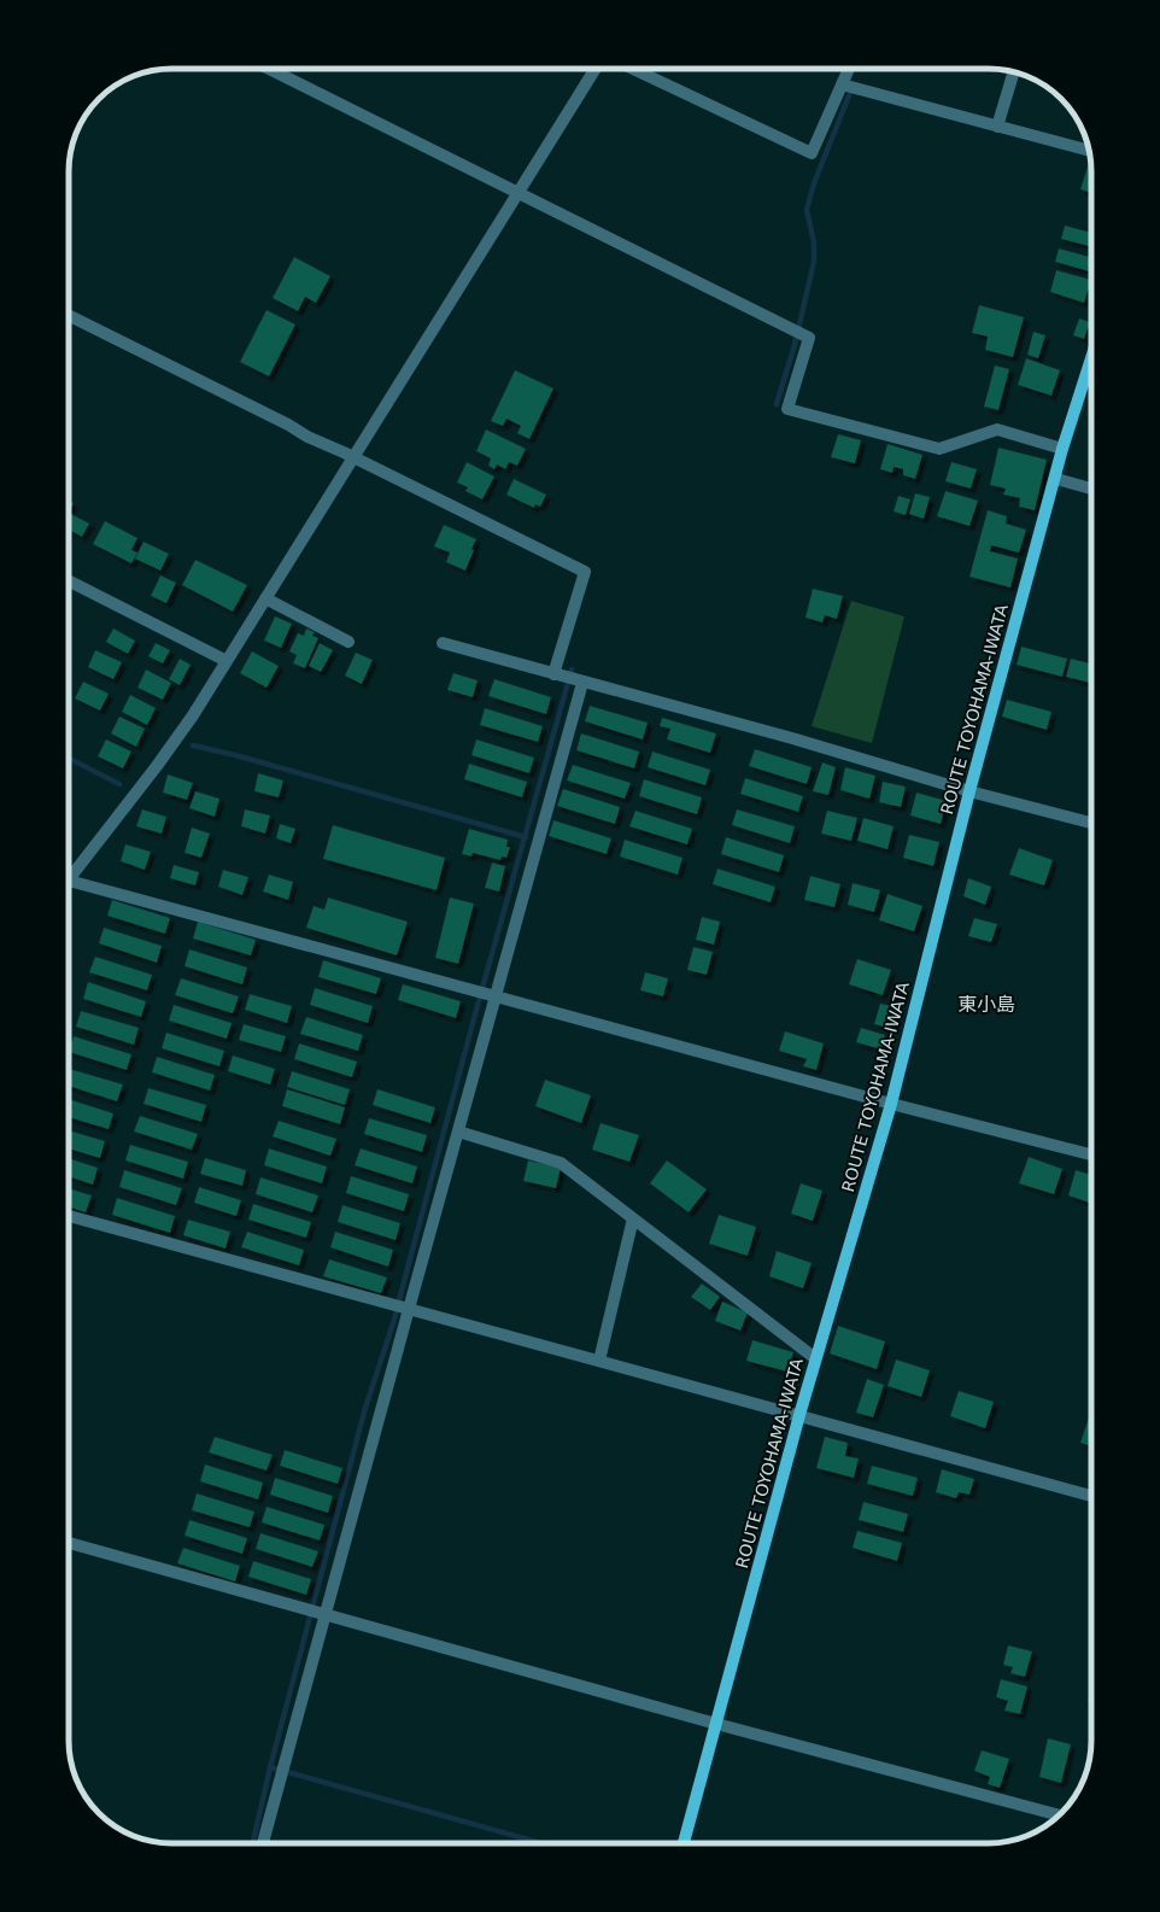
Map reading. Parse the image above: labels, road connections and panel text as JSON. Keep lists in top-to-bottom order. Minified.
{"streets":{"main road":["ROUTE TOYOHAMA-IWATA"]},"districts":["東小島"]}
